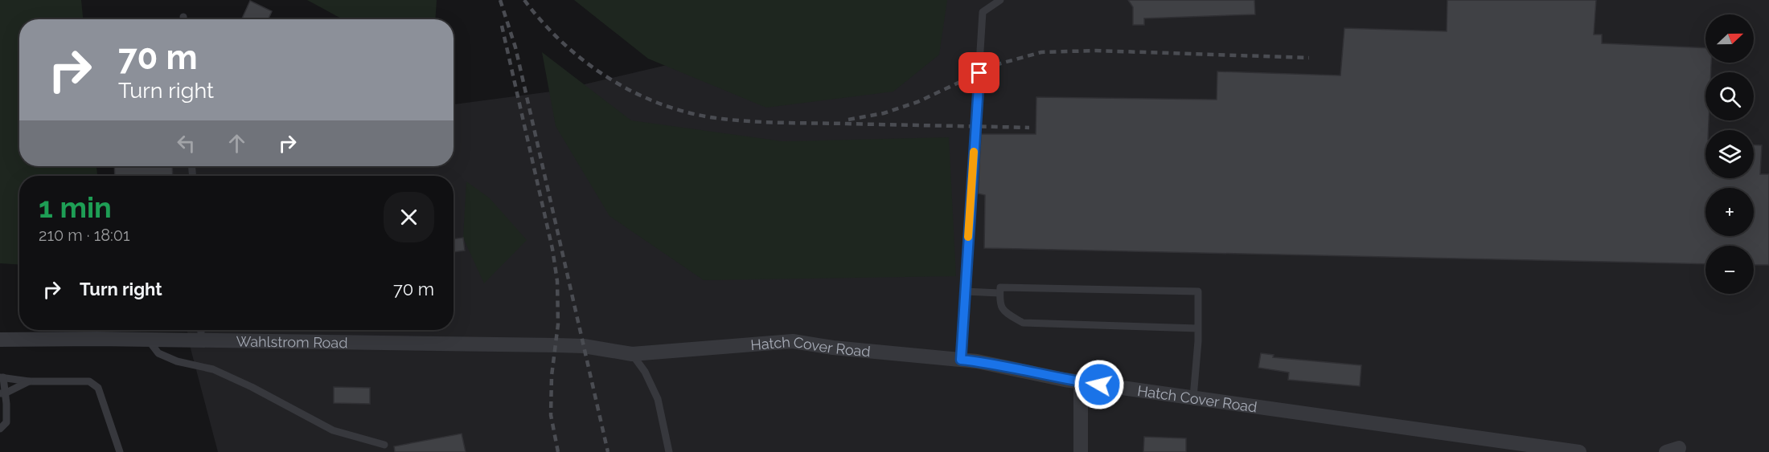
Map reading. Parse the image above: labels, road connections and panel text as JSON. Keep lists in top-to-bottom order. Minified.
{"streets":{"street":["Wahlstrom Road","Hatch Cover Road"]},"crossings":[["Wahlstrom Road","Hatch Cover Road"]],"north":"right","page":{"map_buttons":["+","−"],"turn":["70 m","Turn right"],"heading":["1 min","210 m · 18:01"],"list":[{"name":"Turn right","value":"70 m"}]}}
